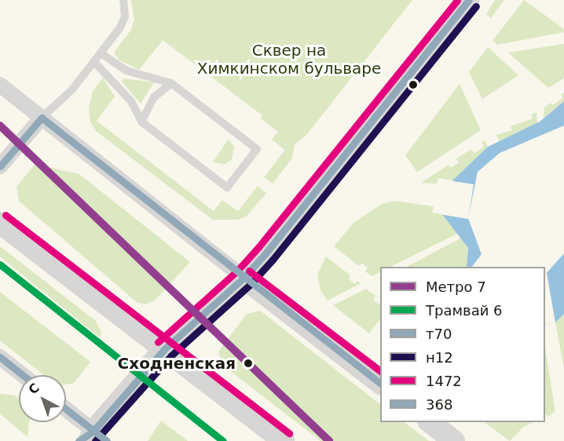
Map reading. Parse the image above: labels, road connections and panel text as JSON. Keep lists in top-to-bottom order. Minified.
{"parks":["Сквер на Химкинском бульваре"],"places":["Сходненская"],"lines":["transit line т70","transit line 1472","transit line н12","transit line 368","metro line 7","tram line 6"],"legend":["Метро 7","Трамвай 6","т70","н12","1472","368"],"north":"top left"}
